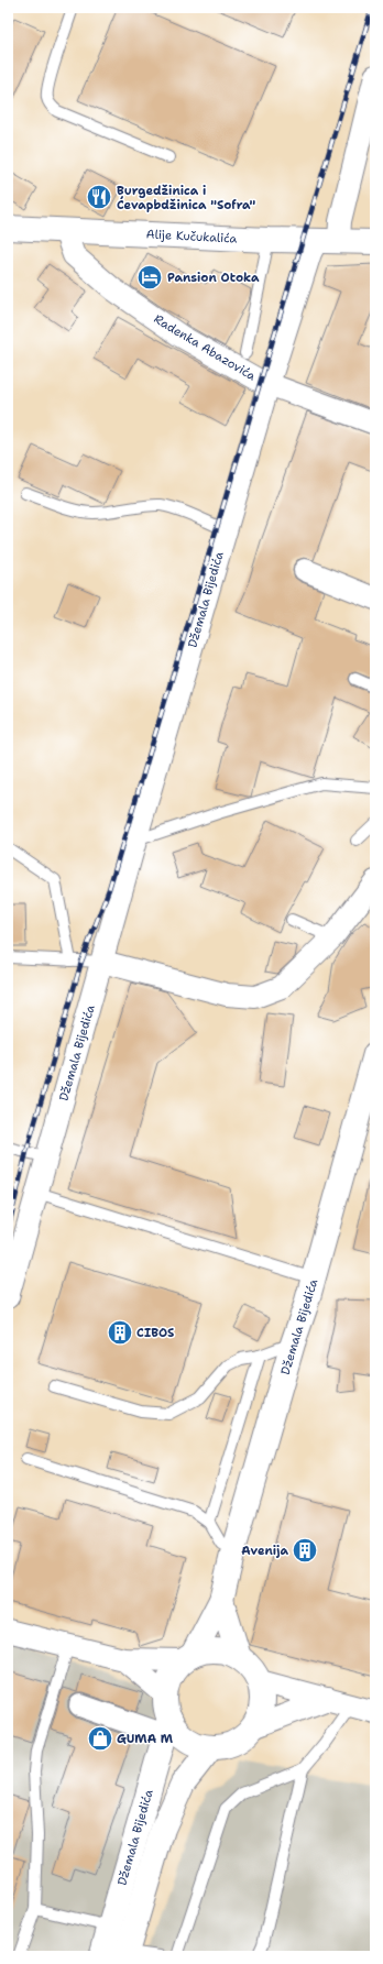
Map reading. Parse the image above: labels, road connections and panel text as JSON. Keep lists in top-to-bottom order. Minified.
{"streets":{"street":["Alije Kučukalića","Radenka Abazovića","Džemala Bijedića"]},"crossings":[["Alije Kučukalića","Radenka Abazovića"],["Alije Kučukalića","Džemala Bijedića"],["Radenka Abazovića","Džemala Bijedića"]],"places":{"restaurant":["Burgedžinica i Ćevapbdžinica \"Sofra\""],"hotel":["Pansion Otoka"],"building":["CIBOS","Avenija"],"shop":["GUMA M"]}}
